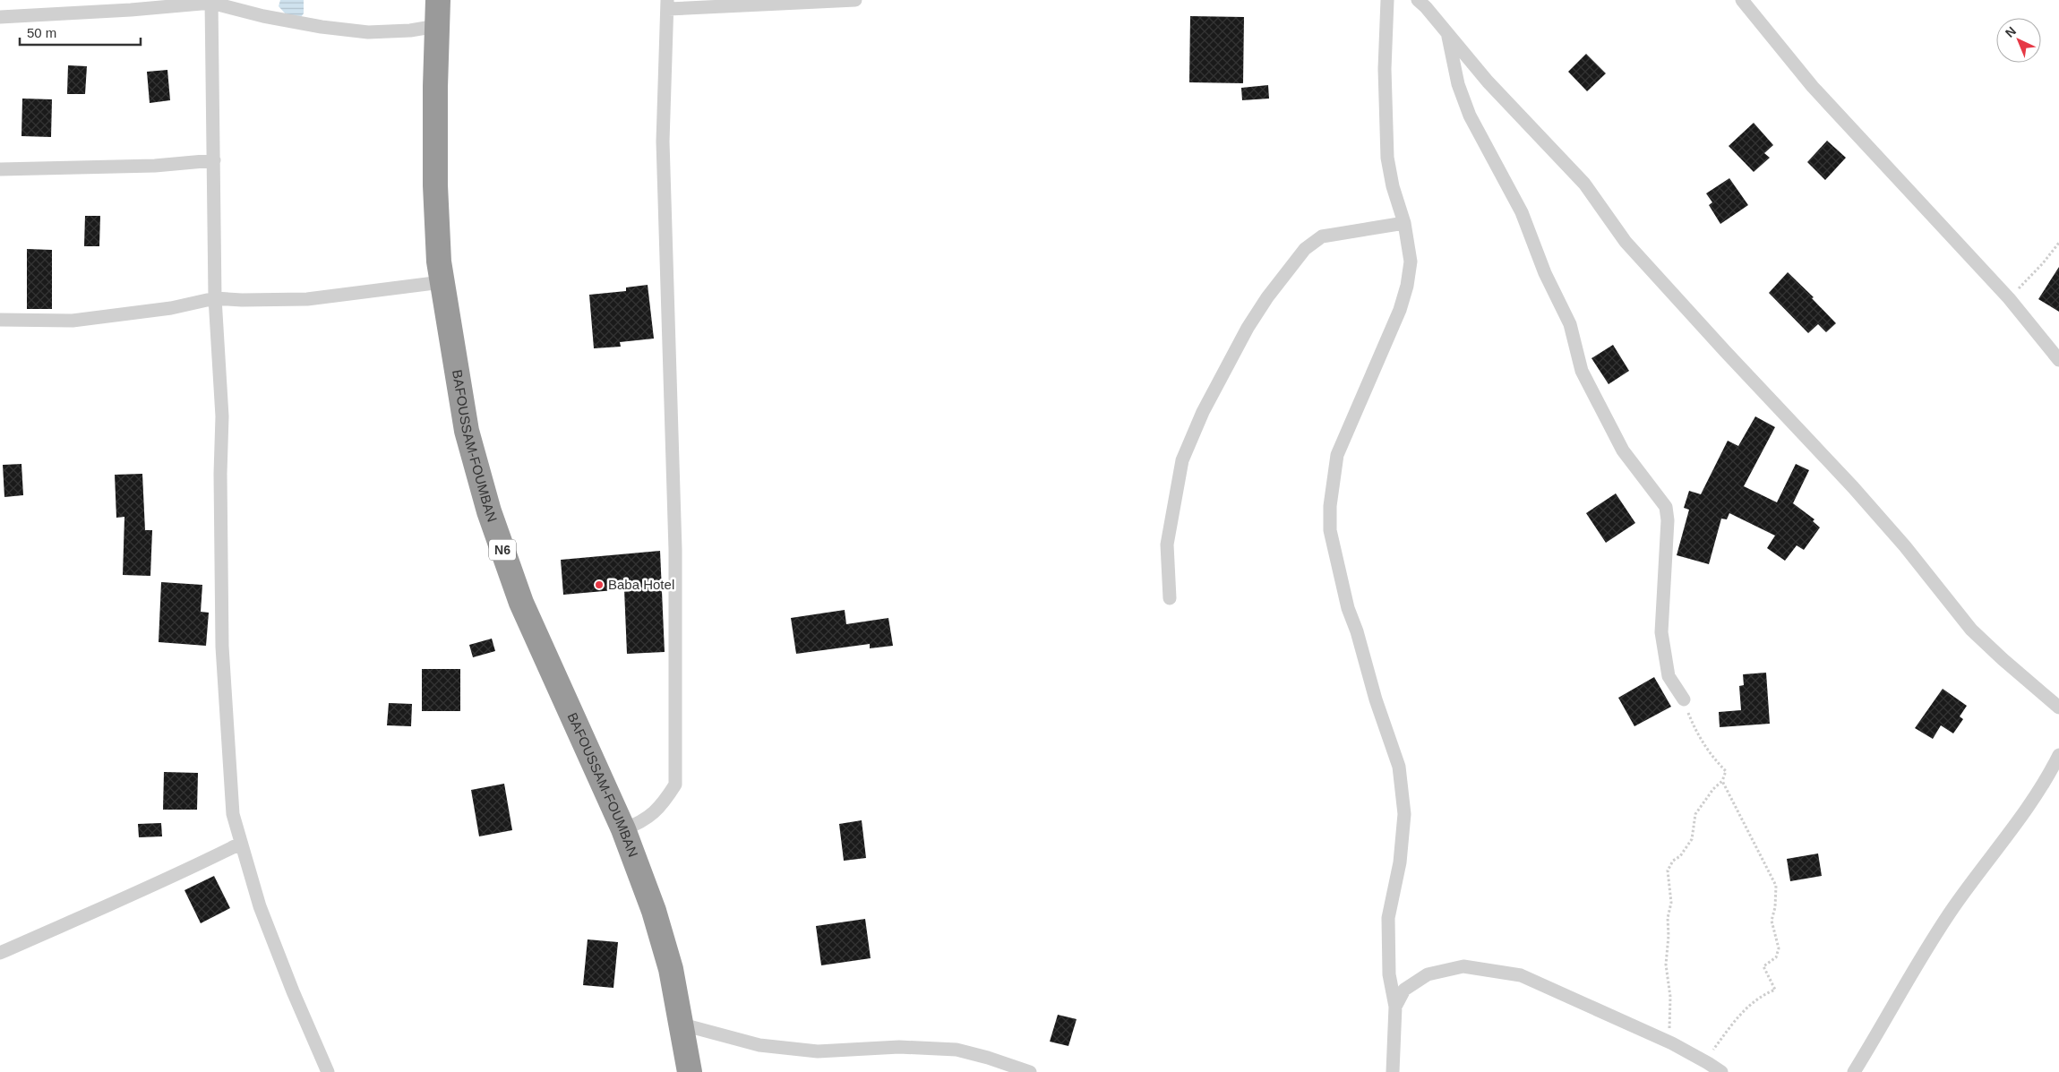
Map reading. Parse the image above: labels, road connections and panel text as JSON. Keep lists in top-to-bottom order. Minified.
{"streets":{"highway":["BAFOUSSAM-FOUMBAN","N6"]},"places":["Baba Hotel"],"scale_bar":"50 m","north":"top left"}
